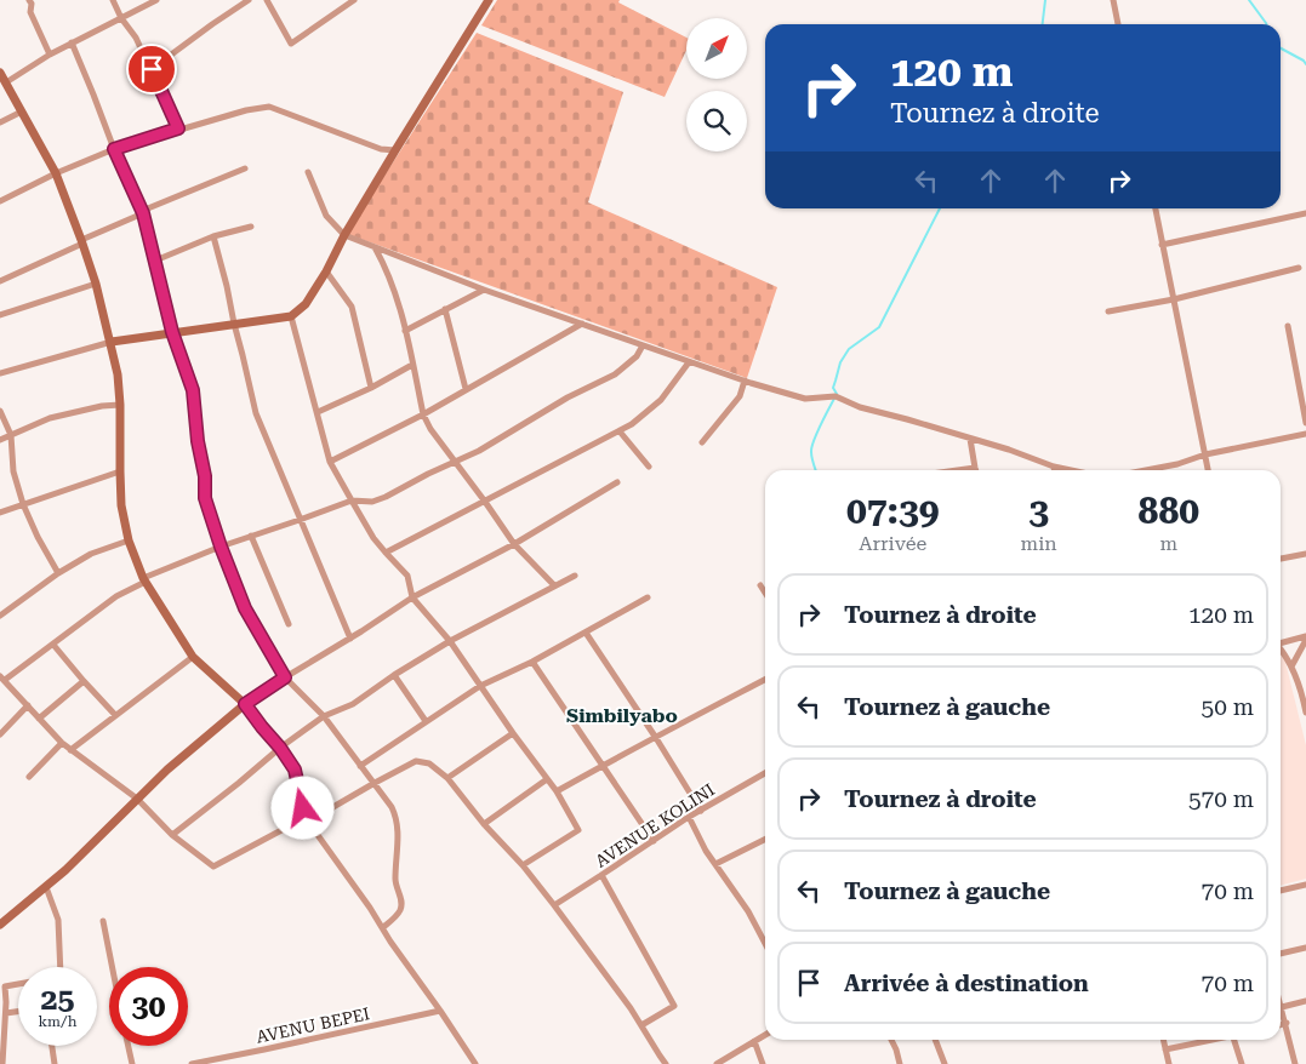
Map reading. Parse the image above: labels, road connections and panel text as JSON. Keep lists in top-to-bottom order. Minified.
{"streets":{"street":["AVENUE KOLINI","AVENU BEPEI"]},"districts":["Simbilyabo"],"north":"top right","page":{"turn":["120 m","Tournez à droite"],"eta":["07:39","Arrivée","3","min","880","m"],"list":[{"name":"Tournez à droite","value":"120 m"},{"name":"Tournez à gauche","value":"50 m"},{"name":"Tournez à droite","value":"570 m"},{"name":"Tournez à gauche","value":"70 m"},{"name":"Arrivée à destination","value":"70 m"}],"speed":"25 km/h","limit":"30"}}
